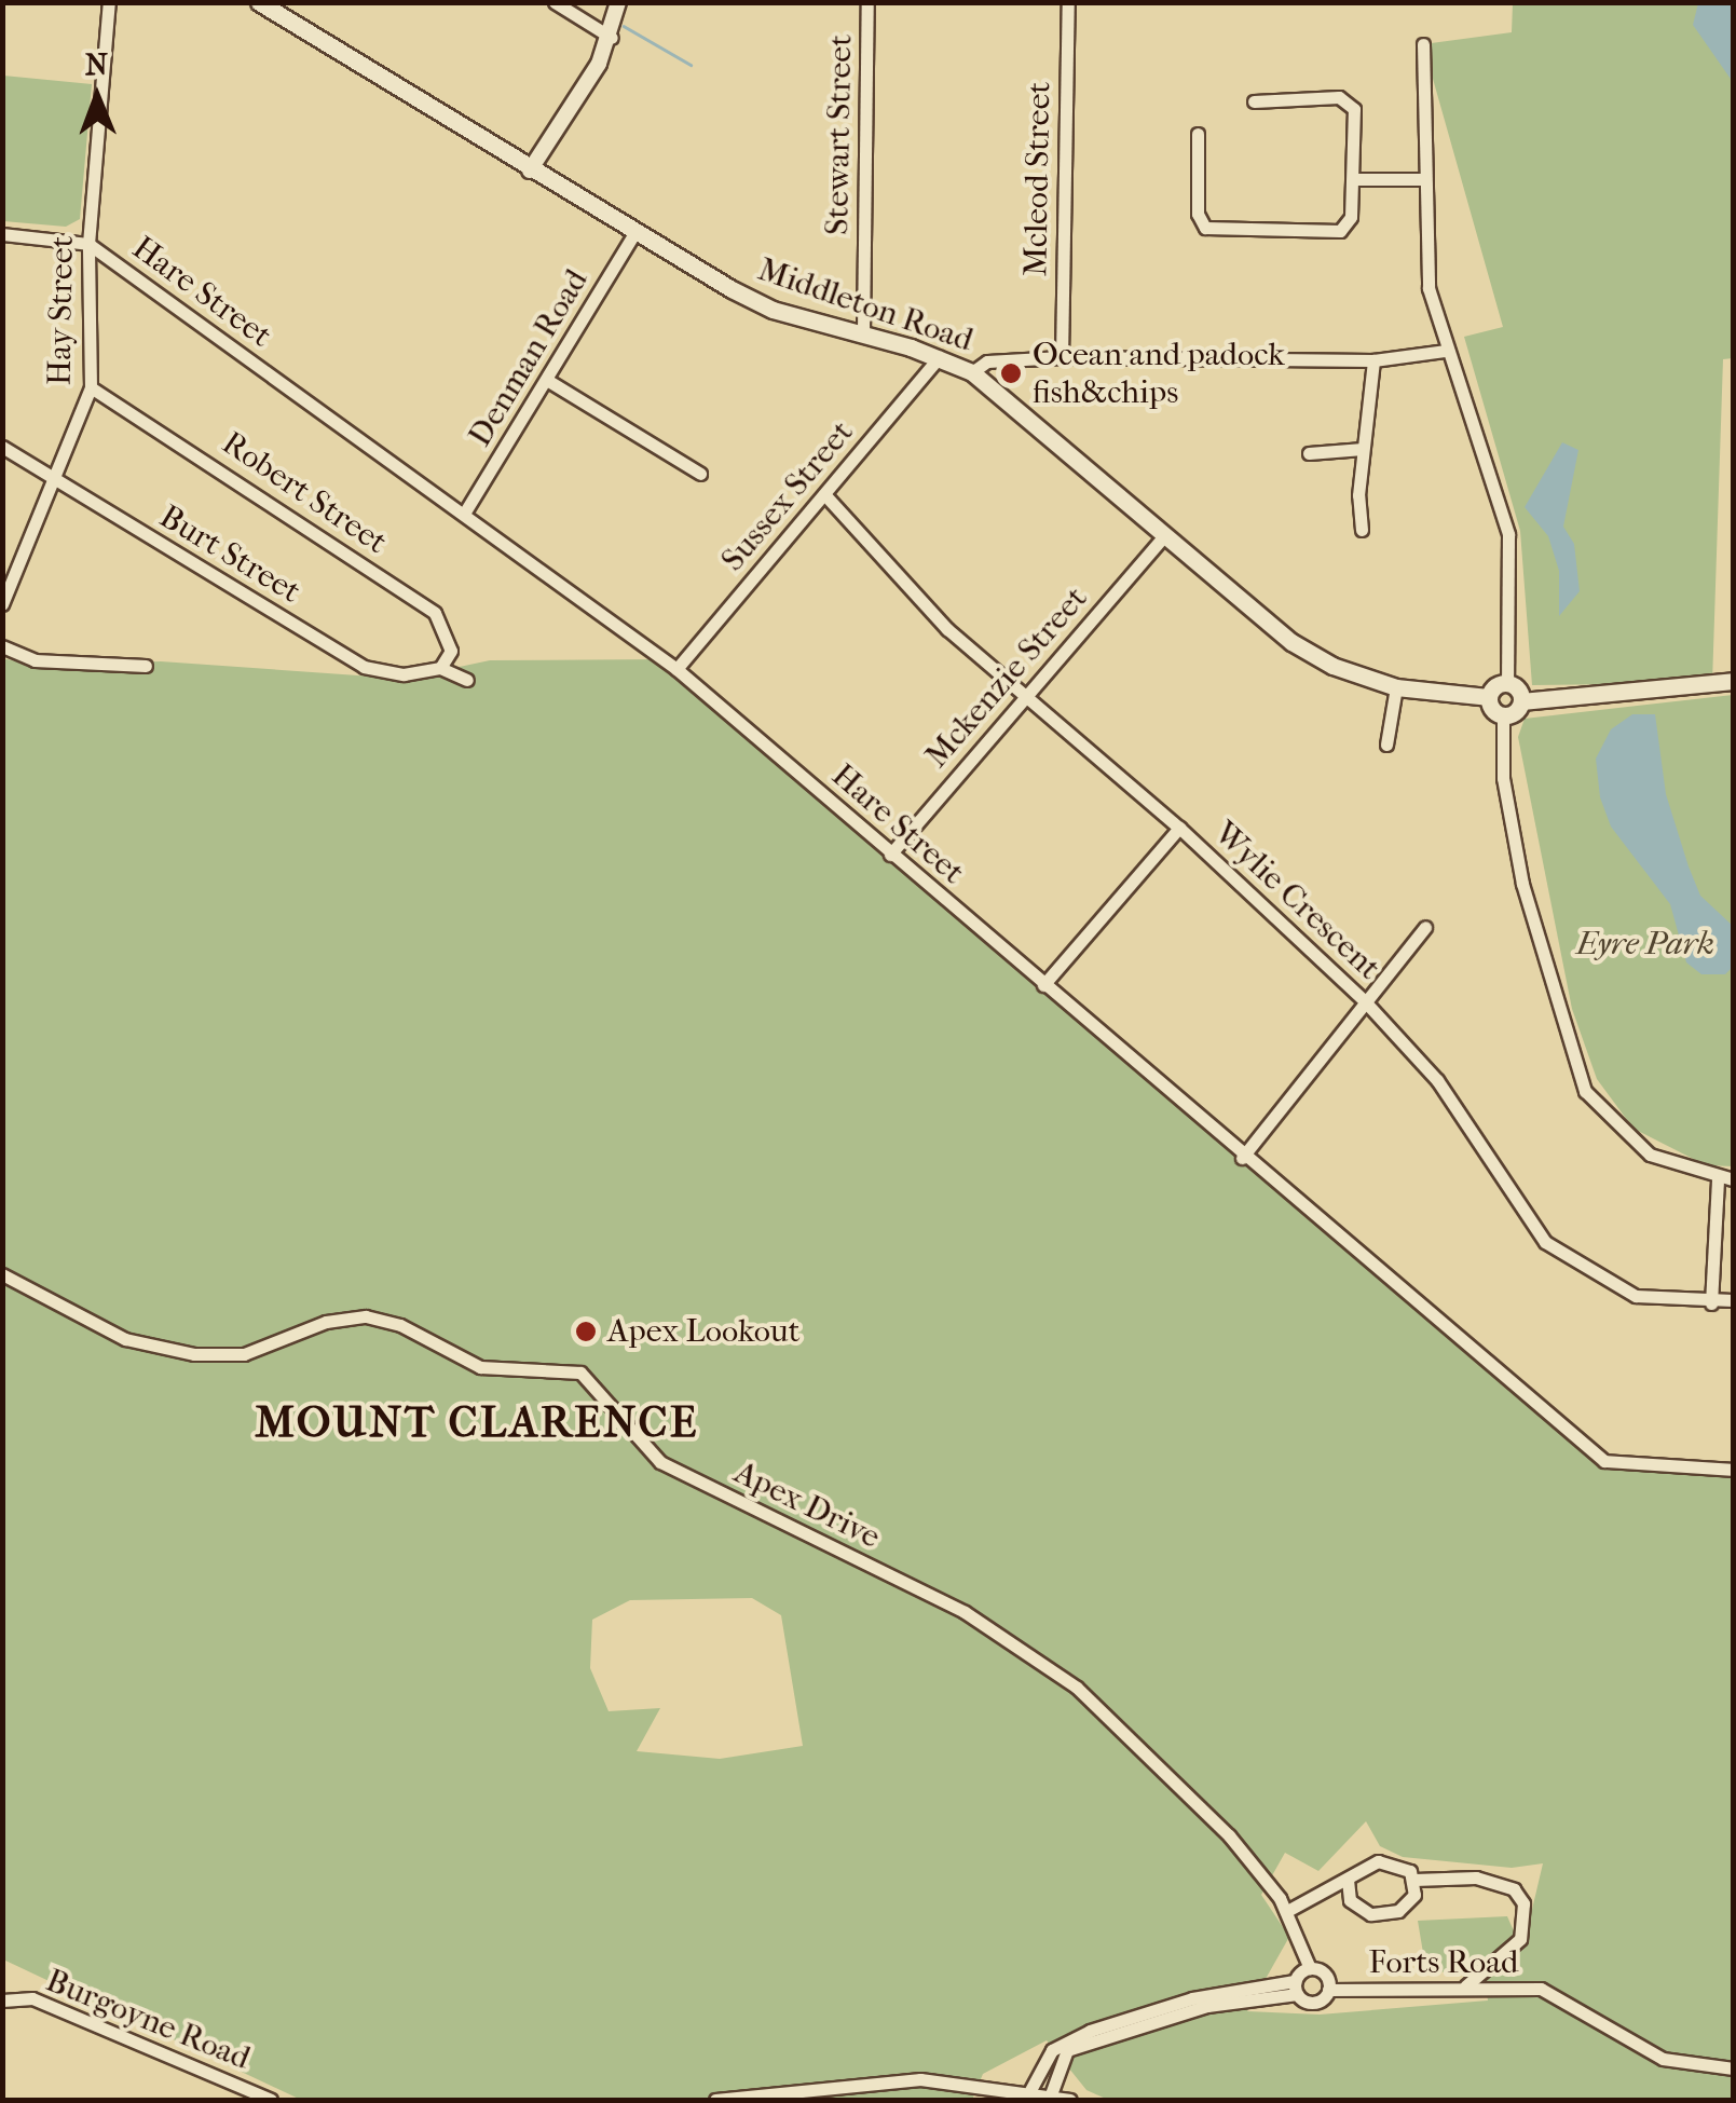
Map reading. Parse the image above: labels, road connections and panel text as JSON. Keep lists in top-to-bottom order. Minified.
{"streets":{"main road":["Middleton Road"],"street":["Stewart Street","Mcleod Street","Hare Street","Hay Street","Denman Road","Robert Street","Sussex Street","Burt Street","Mckenzie Street","Wylie Crescent","Apex Drive","Forts Road","Burgoyne Road"]},"crossings":[["Stewart Street","Middleton Road"],["Hare Street","Hay Street"],["Hare Street","Denman Road"],["Hare Street","Sussex Street"],["Hare Street","Mckenzie Street"],["Middleton Road","Denman Road"],["Middleton Road","Sussex Street"],["Middleton Road","Mckenzie Street"],["Hay Street","Robert Street"],["Hay Street","Burt Street"],["Robert Street","Burt Street"],["Sussex Street","Wylie Crescent"],["Mckenzie Street","Wylie Crescent"]],"districts":["MOUNT CLARENCE"],"parks":["Eyre Park"],"places":["Ocean and padock fish&chips","Apex Lookout"],"north":"top"}
